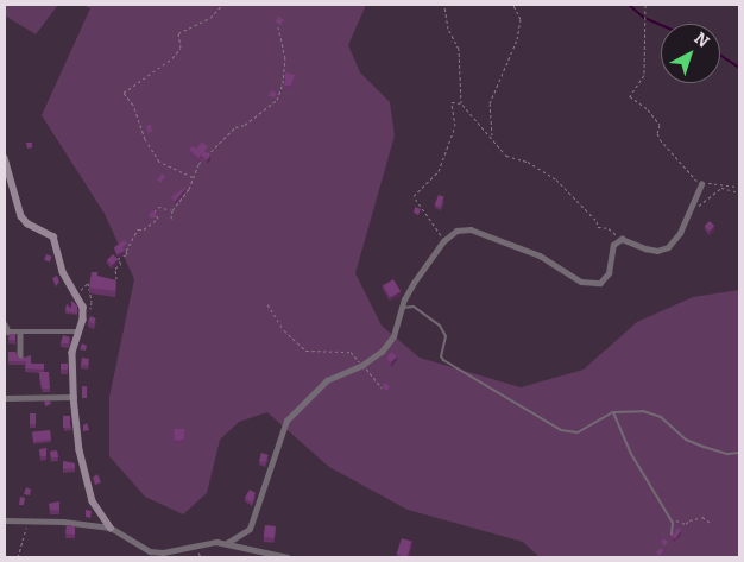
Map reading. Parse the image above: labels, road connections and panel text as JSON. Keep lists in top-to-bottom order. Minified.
{"north":"top right"}
